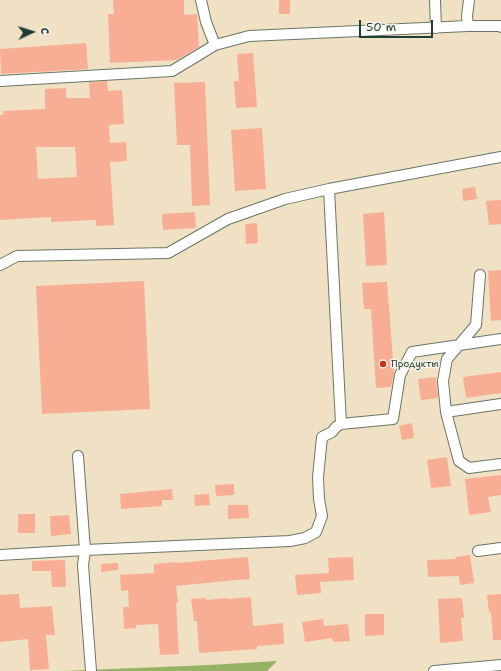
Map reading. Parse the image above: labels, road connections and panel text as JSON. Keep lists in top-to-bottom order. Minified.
{"places":["Продукты"],"scale_bar":"50 m","north":"right"}
